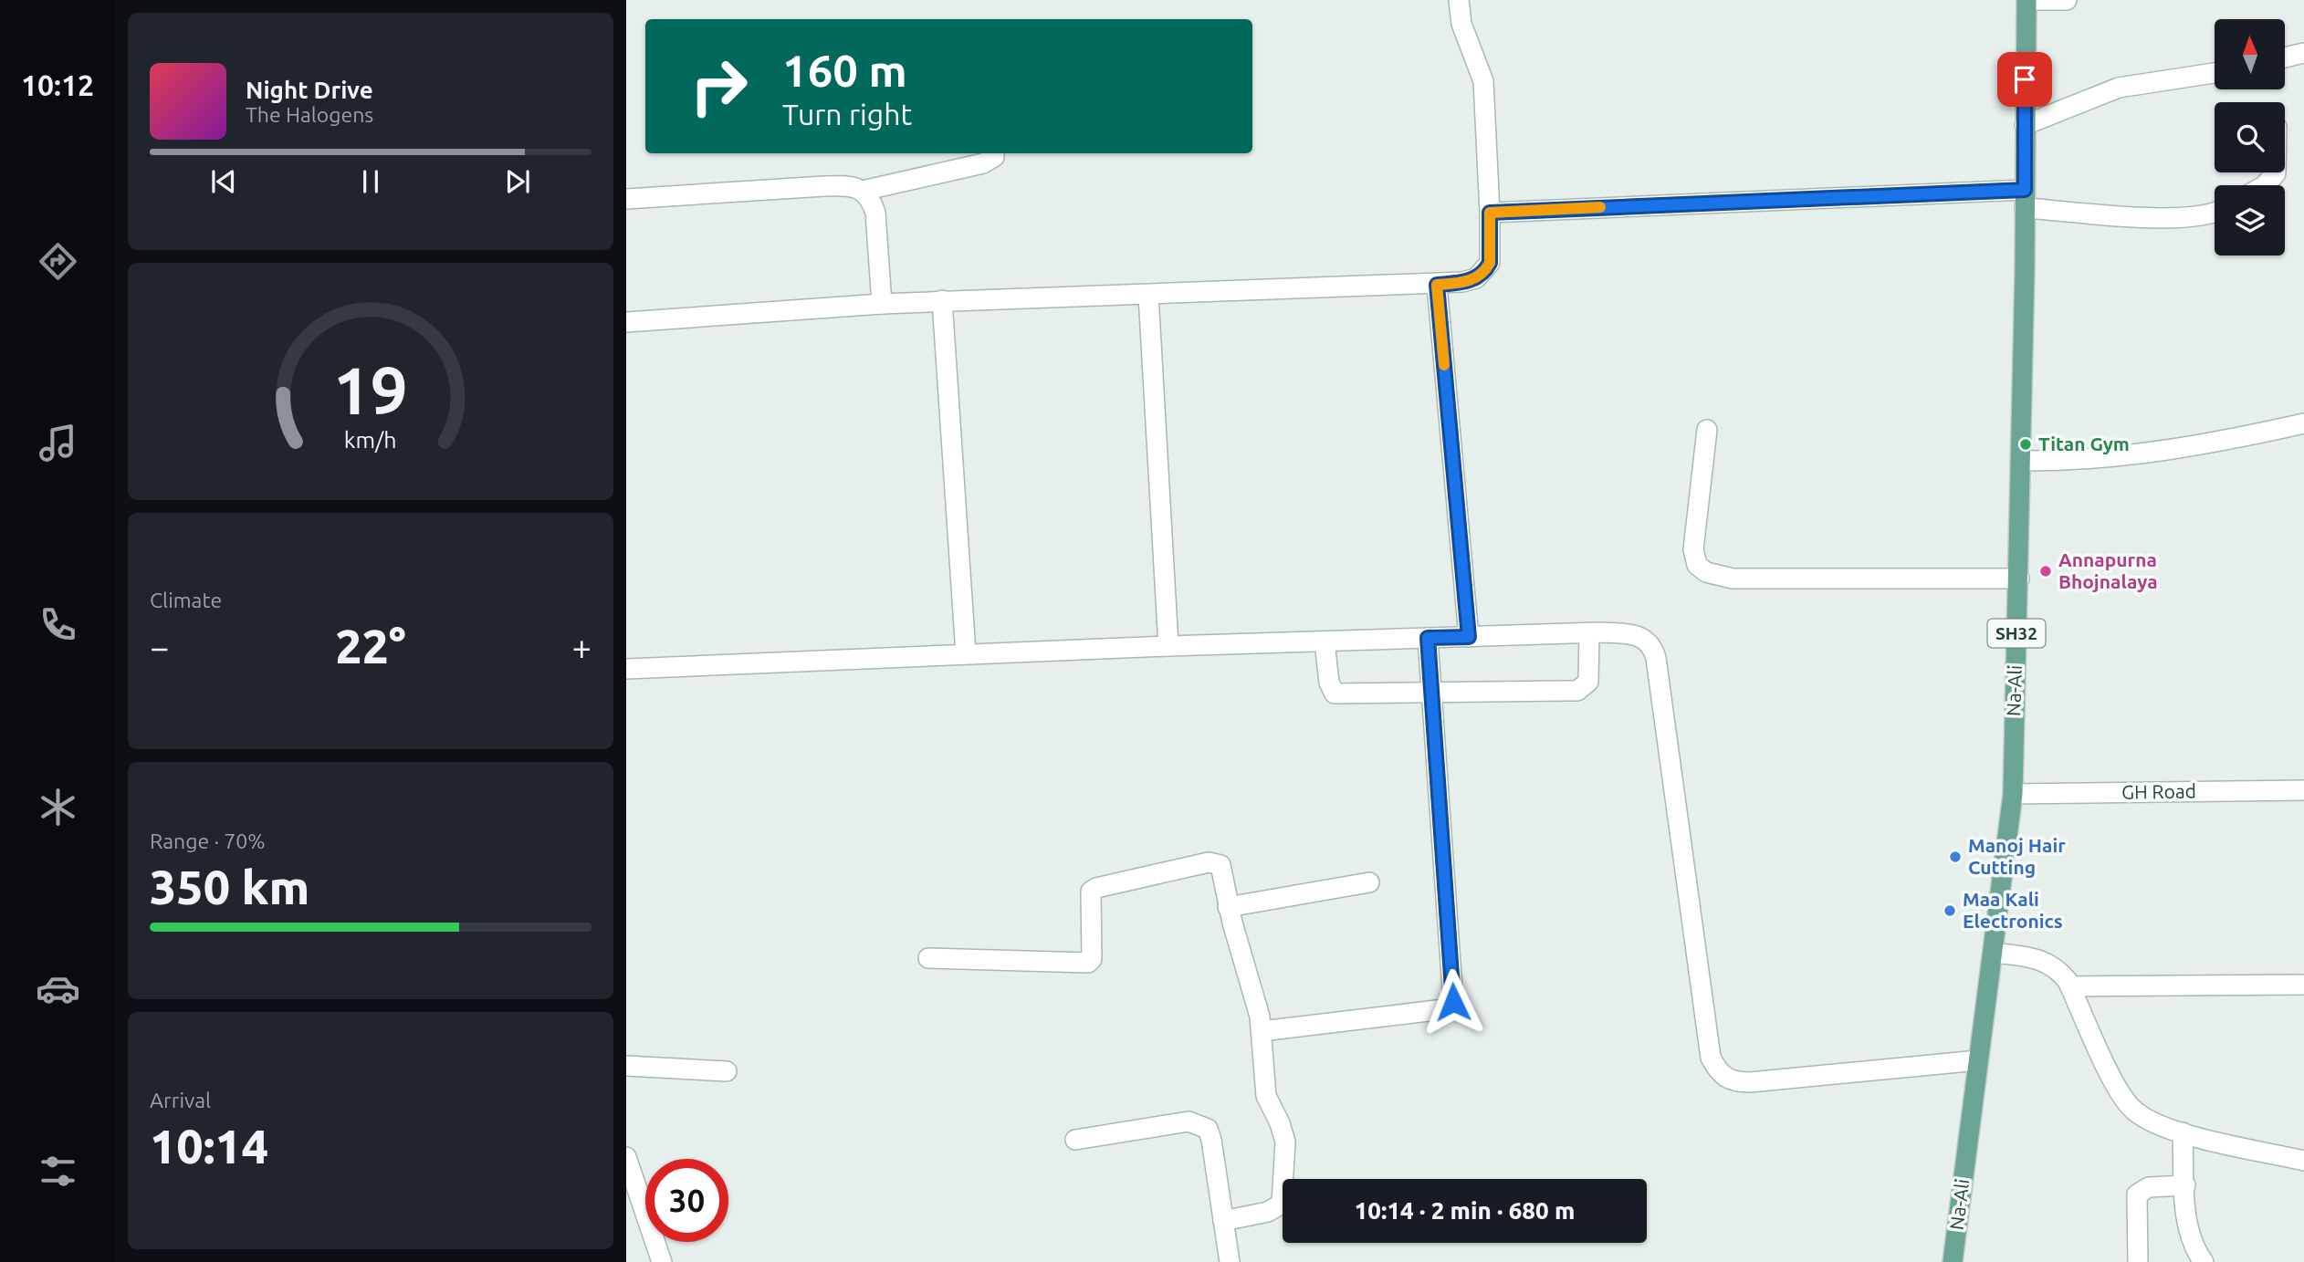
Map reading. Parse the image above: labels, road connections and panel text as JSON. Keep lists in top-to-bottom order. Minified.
{"streets":{"main road":["SH32","Na-Ali"],"street":["GH Road"]},"crossings":[["Na-Ali","GH Road"]],"places":["Titan Gym","Annapurna Bhojnalaya","Manoj Hair Cutting","Maa Kali Electronics"],"north":"top","page":{"tabs":"10:12","turn":["160 m","Turn right"],"song":["Night Drive","The Halogens"],"tile":["Climate",["Range · 70%","350 km"],["Arrival","10:14"]],"heat":["−","22°","+"],"limit":"30","trip":"10:14 · 2 min · 680 m","gauge":["19","km/h"]}}
